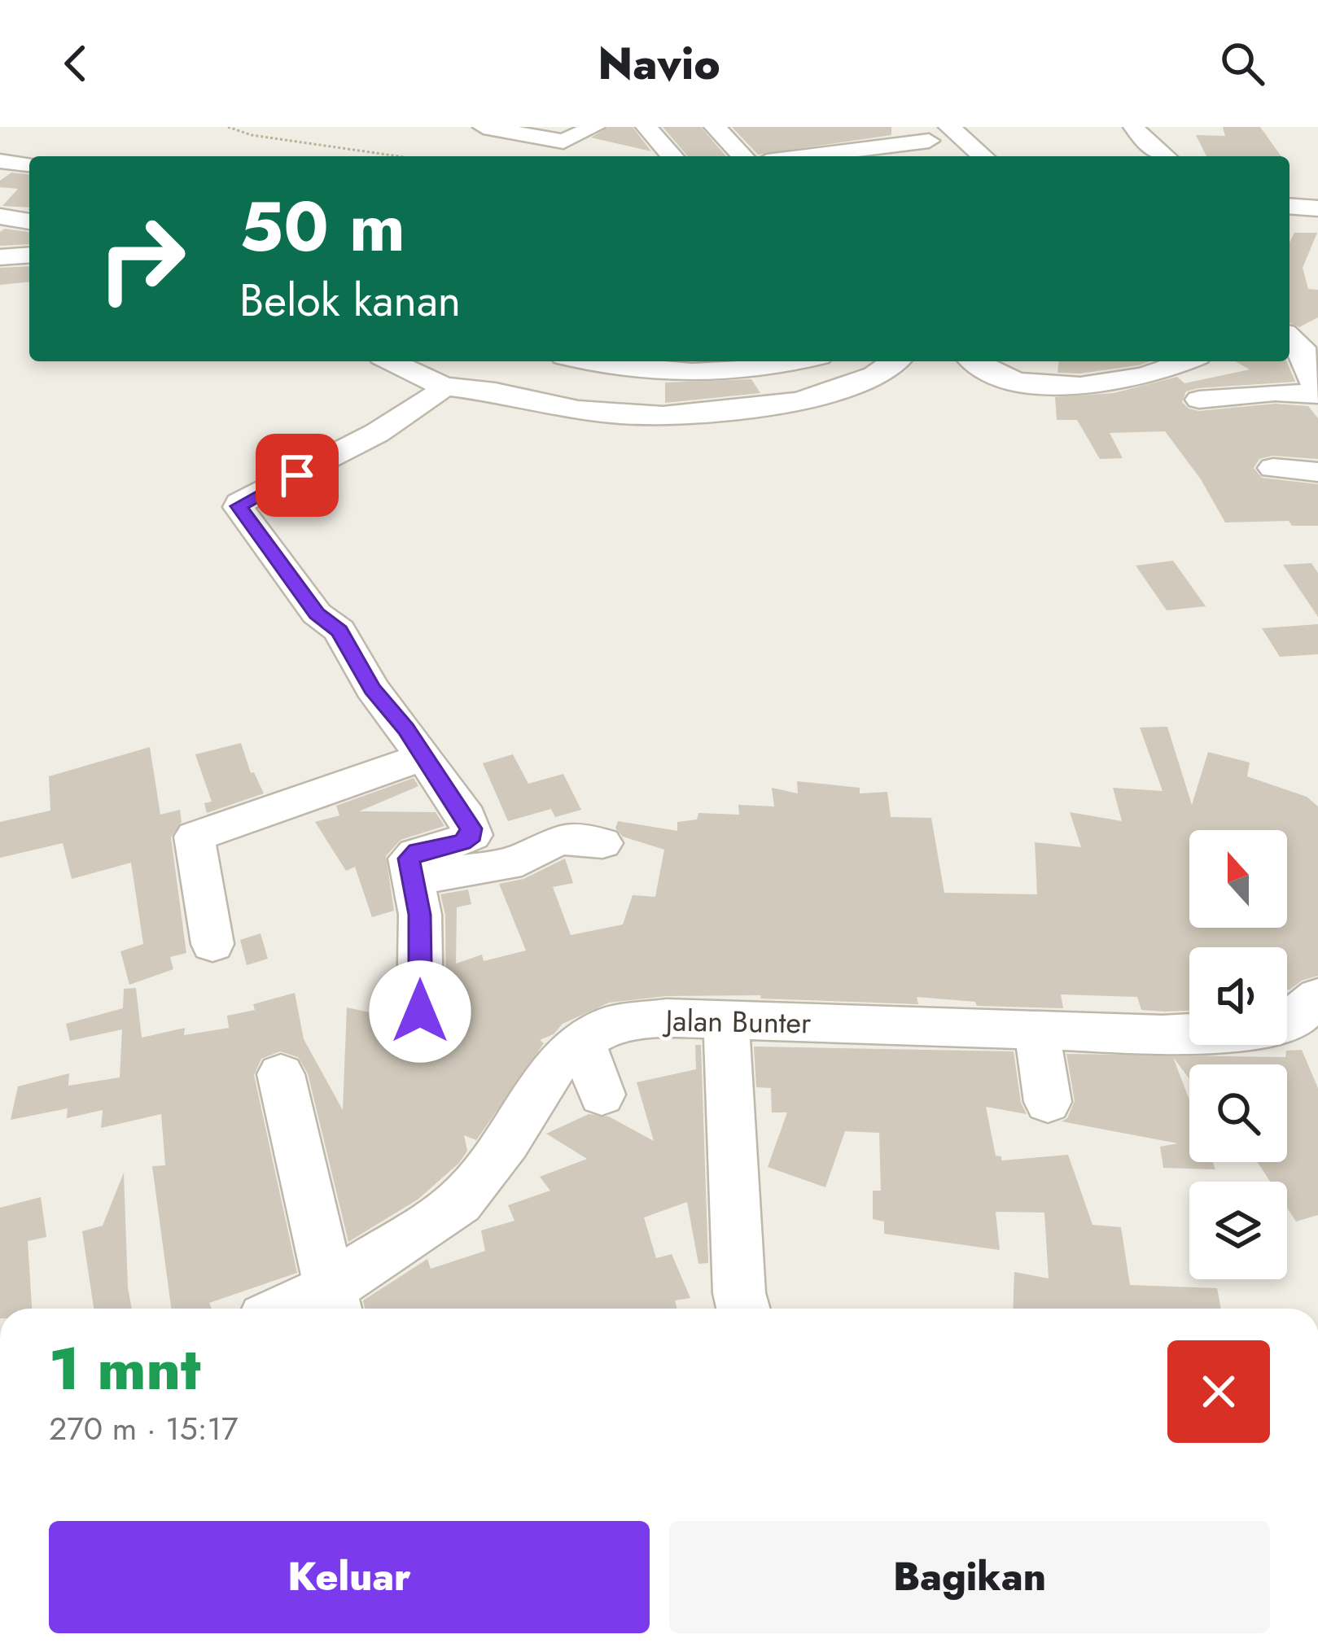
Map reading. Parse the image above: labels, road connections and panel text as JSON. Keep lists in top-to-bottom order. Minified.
{"streets":{"street":["Jalan Bunter"]},"north":"top","page":{"header":"Navio","turn":["50 m","Belok kanan"],"heading":["1 mnt","270 m · 15:17"],"buttons":["Keluar","Bagikan"]}}
